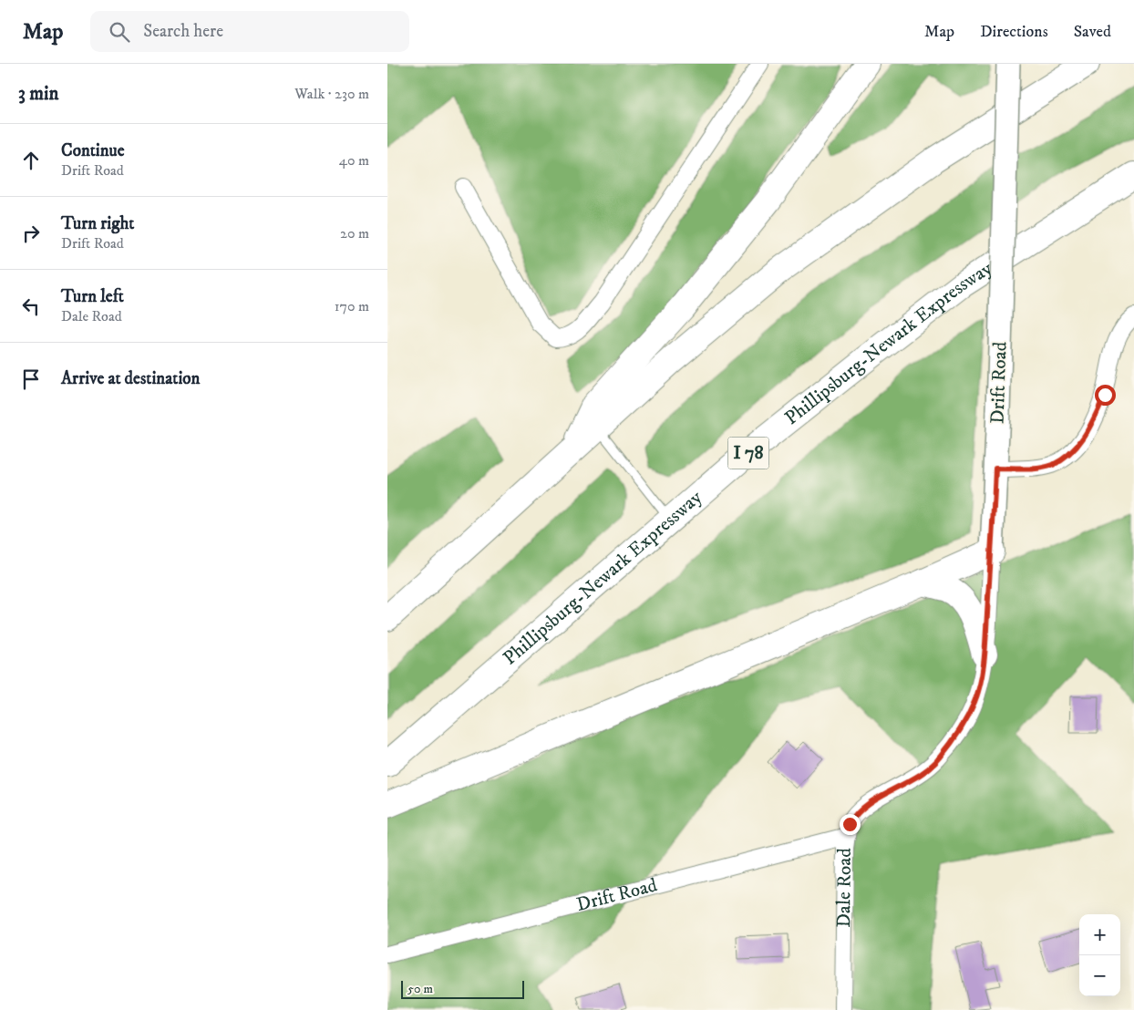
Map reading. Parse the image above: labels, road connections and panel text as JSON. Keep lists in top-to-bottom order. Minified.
{"streets":{"highway":["Phillipsburg-Newark Expressway","I 78"],"main road":["Drift Road","Dale Road"]},"crossings":[["Drift Road","Dale Road"]],"scale_bar":"50 m","page":{"header":"Map","search":"Search here","nav":["Map","Directions","Saved"],"heading":["3 min","Walk · 230 m"],"list":[["Continue","Drift Road","40 m"],["Turn right","Drift Road","20 m"],["Turn left","Dale Road","170 m"],"Arrive at destination"],"map_buttons":["+","−"],"scale":"50 m"}}
